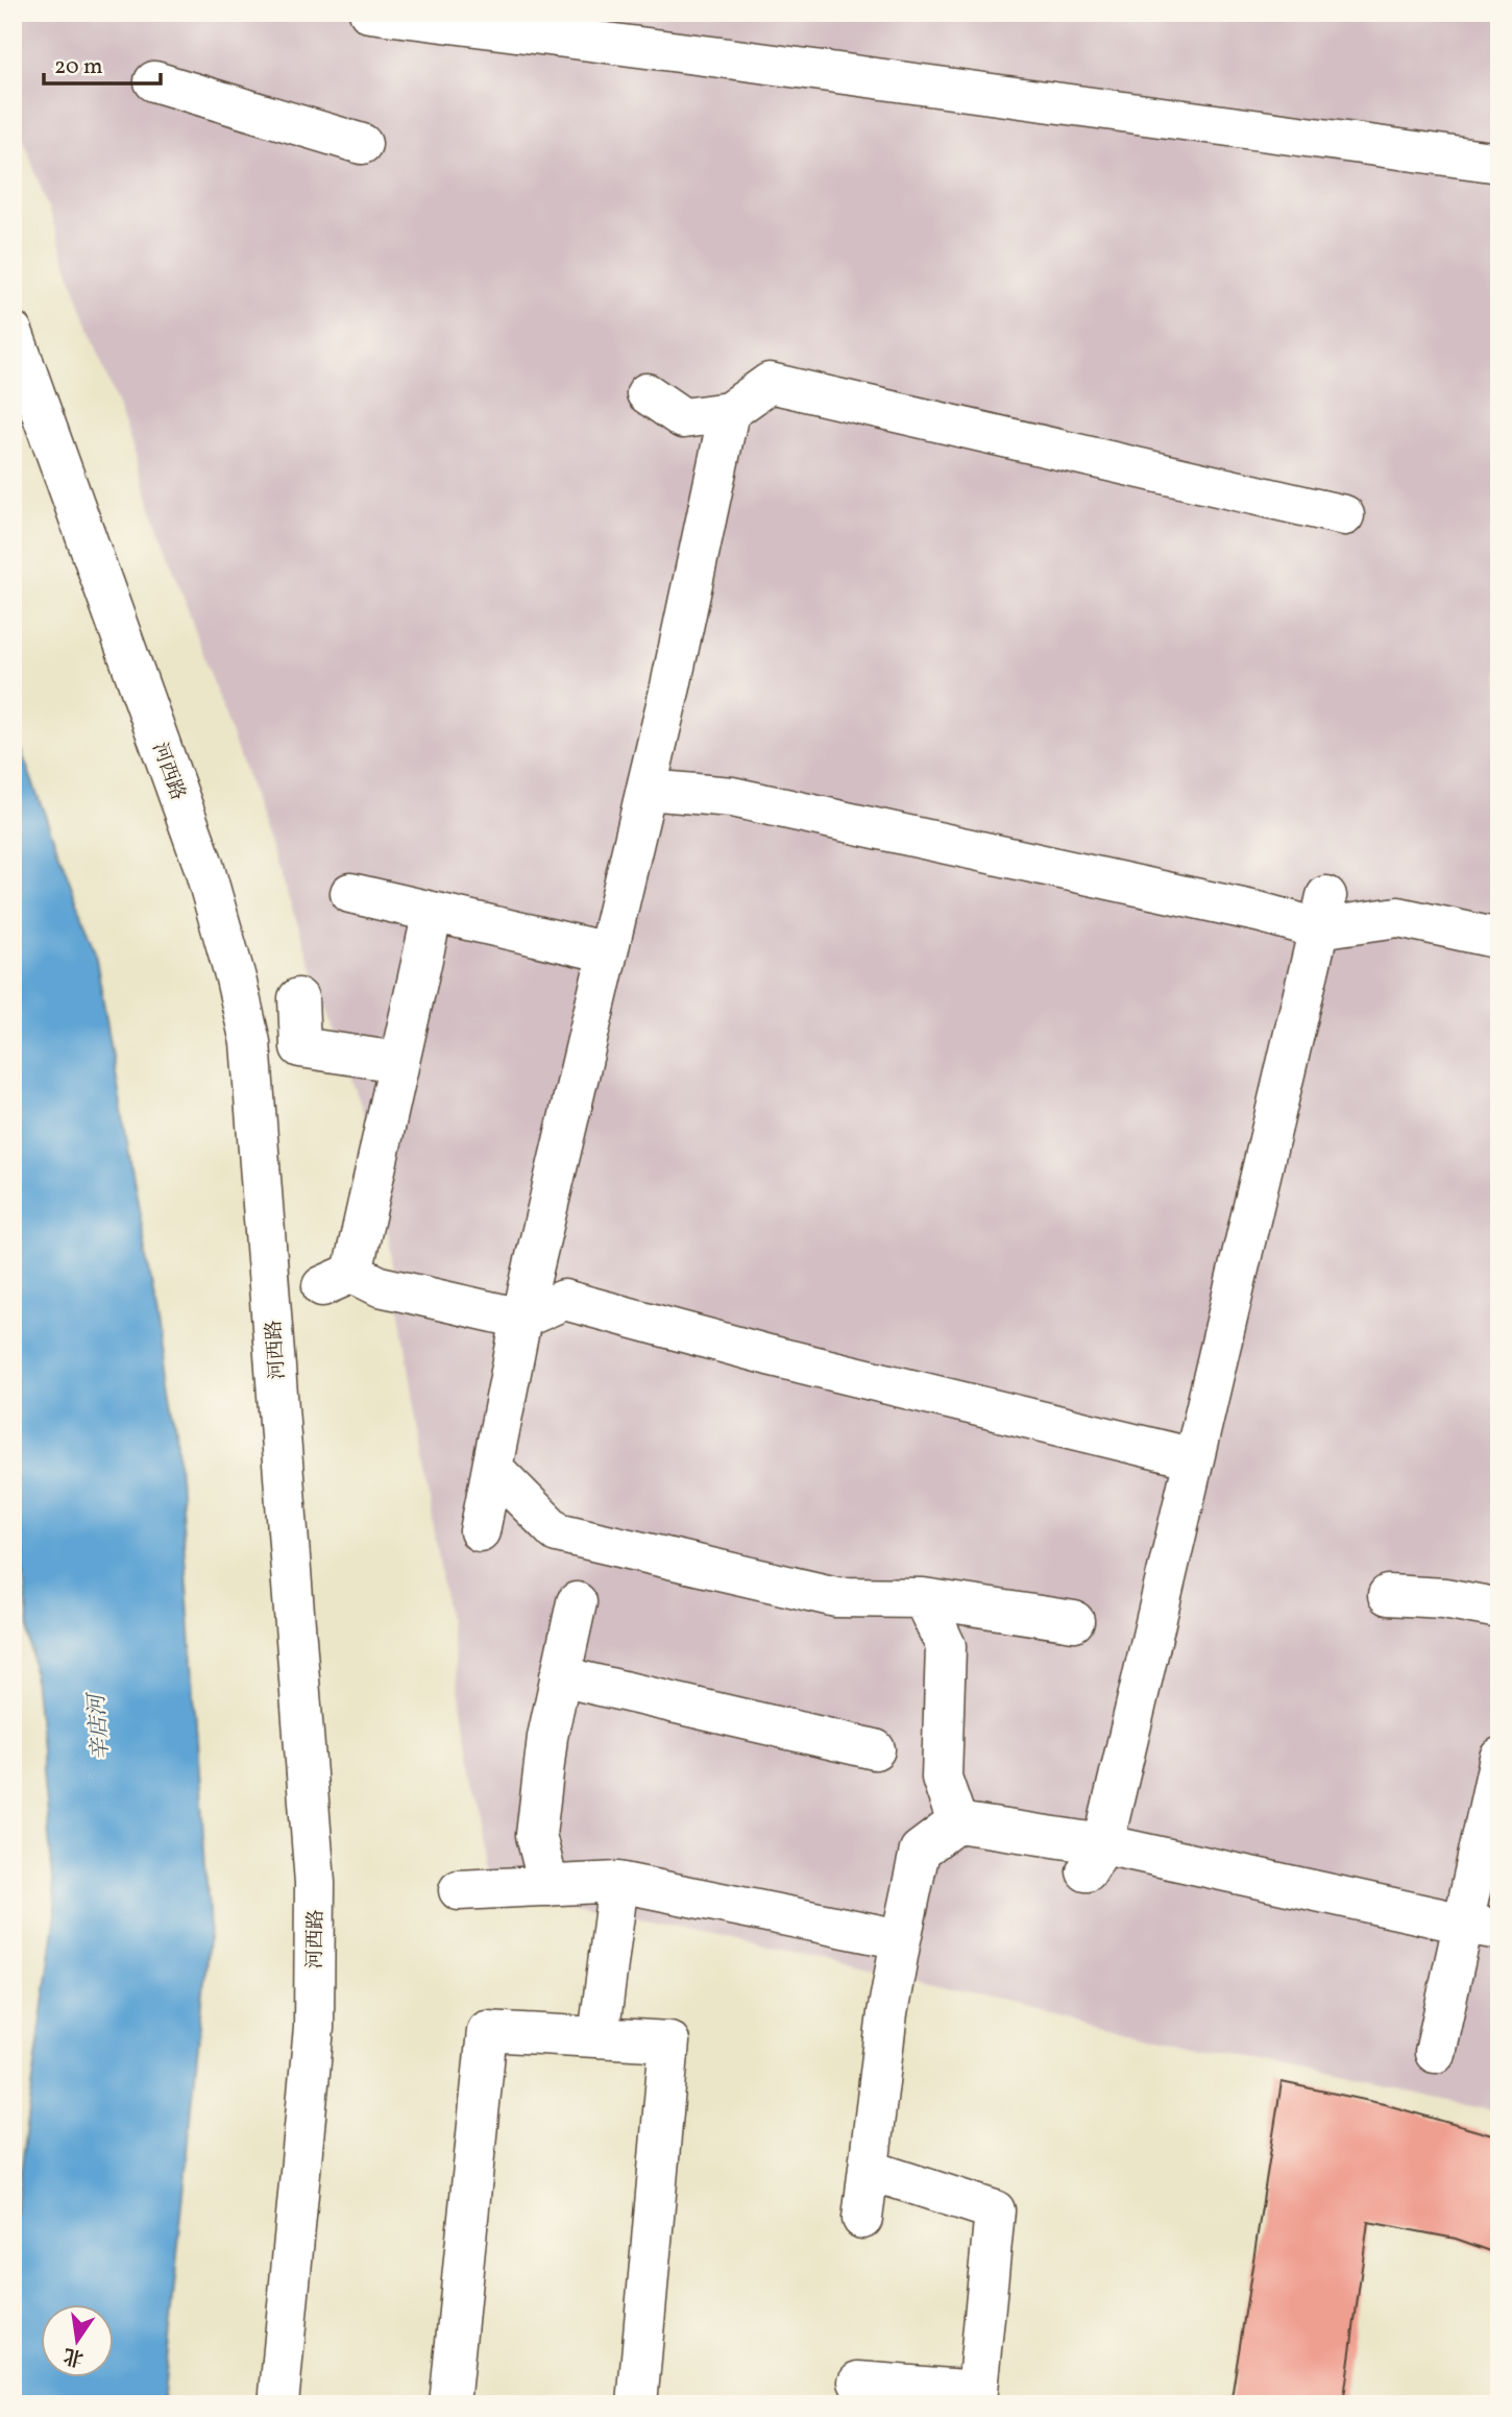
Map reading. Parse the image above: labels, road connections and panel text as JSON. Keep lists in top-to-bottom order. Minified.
{"streets":{"street":["河西路"]},"water":["辛店河"],"scale_bar":"20 m","north":"bottom"}
